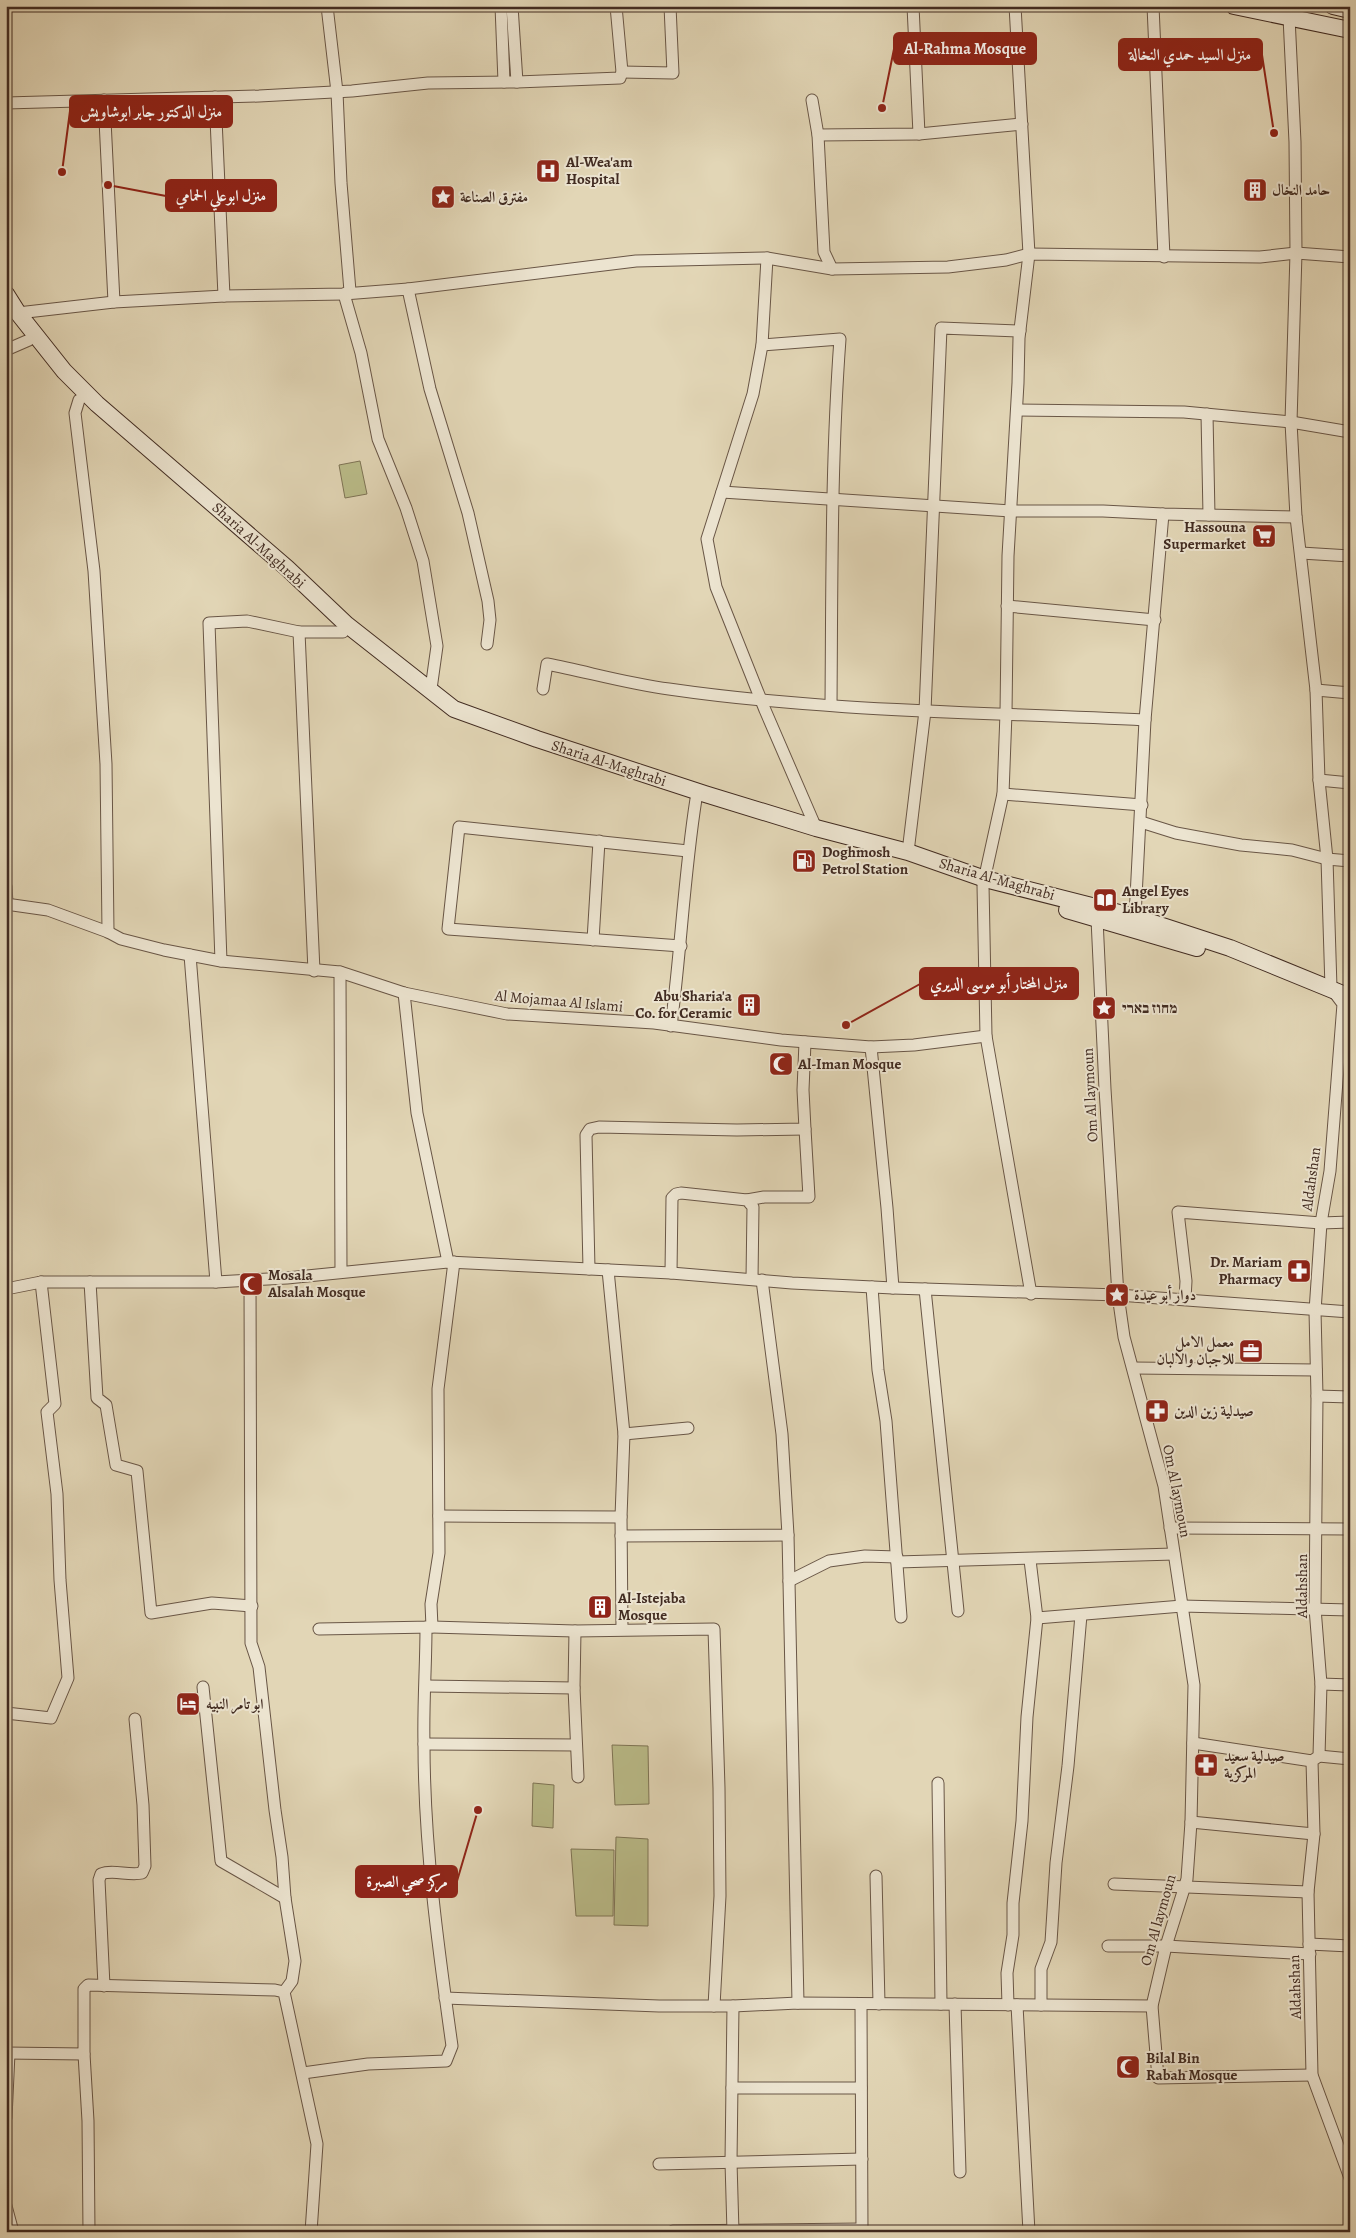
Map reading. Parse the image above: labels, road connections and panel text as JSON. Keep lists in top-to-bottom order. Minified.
{"streets":{"main road":["Sharia Al-Maghrabi"],"street":["Al Mojamaa Al Islami","Om Al laymoun","Aldahshan"]},"crossings":[["Sharia Al-Maghrabi","Om Al laymoun"],["Sharia Al-Maghrabi","Aldahshan"],["Om Al laymoun","Aldahshan"]],"places":{"other":["Al-Rahma Mosque","منزل السيد حمدي النخالة","منزل الدكتور جابر ابوشاويش","منزل ابوعلي الحمامي","منزل المختار أبو موسى الديري","مركز صحي الصبرة"],"hospital":["Al-Wea'am Hospital"],"building":["حامد النخال","Abu Sharia'a Co. for Ceramic","Al-Istejaba Mosque"],"place":["مفترق الصناعة","מחוז בארי","دوار أبو عيدة"],"supermarket":["Hassouna Supermarket"],"fuel station":["Doghmosh Petrol Station"],"library":["Angel Eyes Library"],"mosque":["Al-Iman Mosque","Mosala Alsalah Mosque","Bilal Bin Rabah Mosque"],"pharmacy":["Dr. Mariam Pharmacy","صيدلية زين الدين","صيدلية سعيد المركزية"],"office":["معمل الامل للاجبان والالبان"],"hotel":["ابو تامر النبيه"]}}
